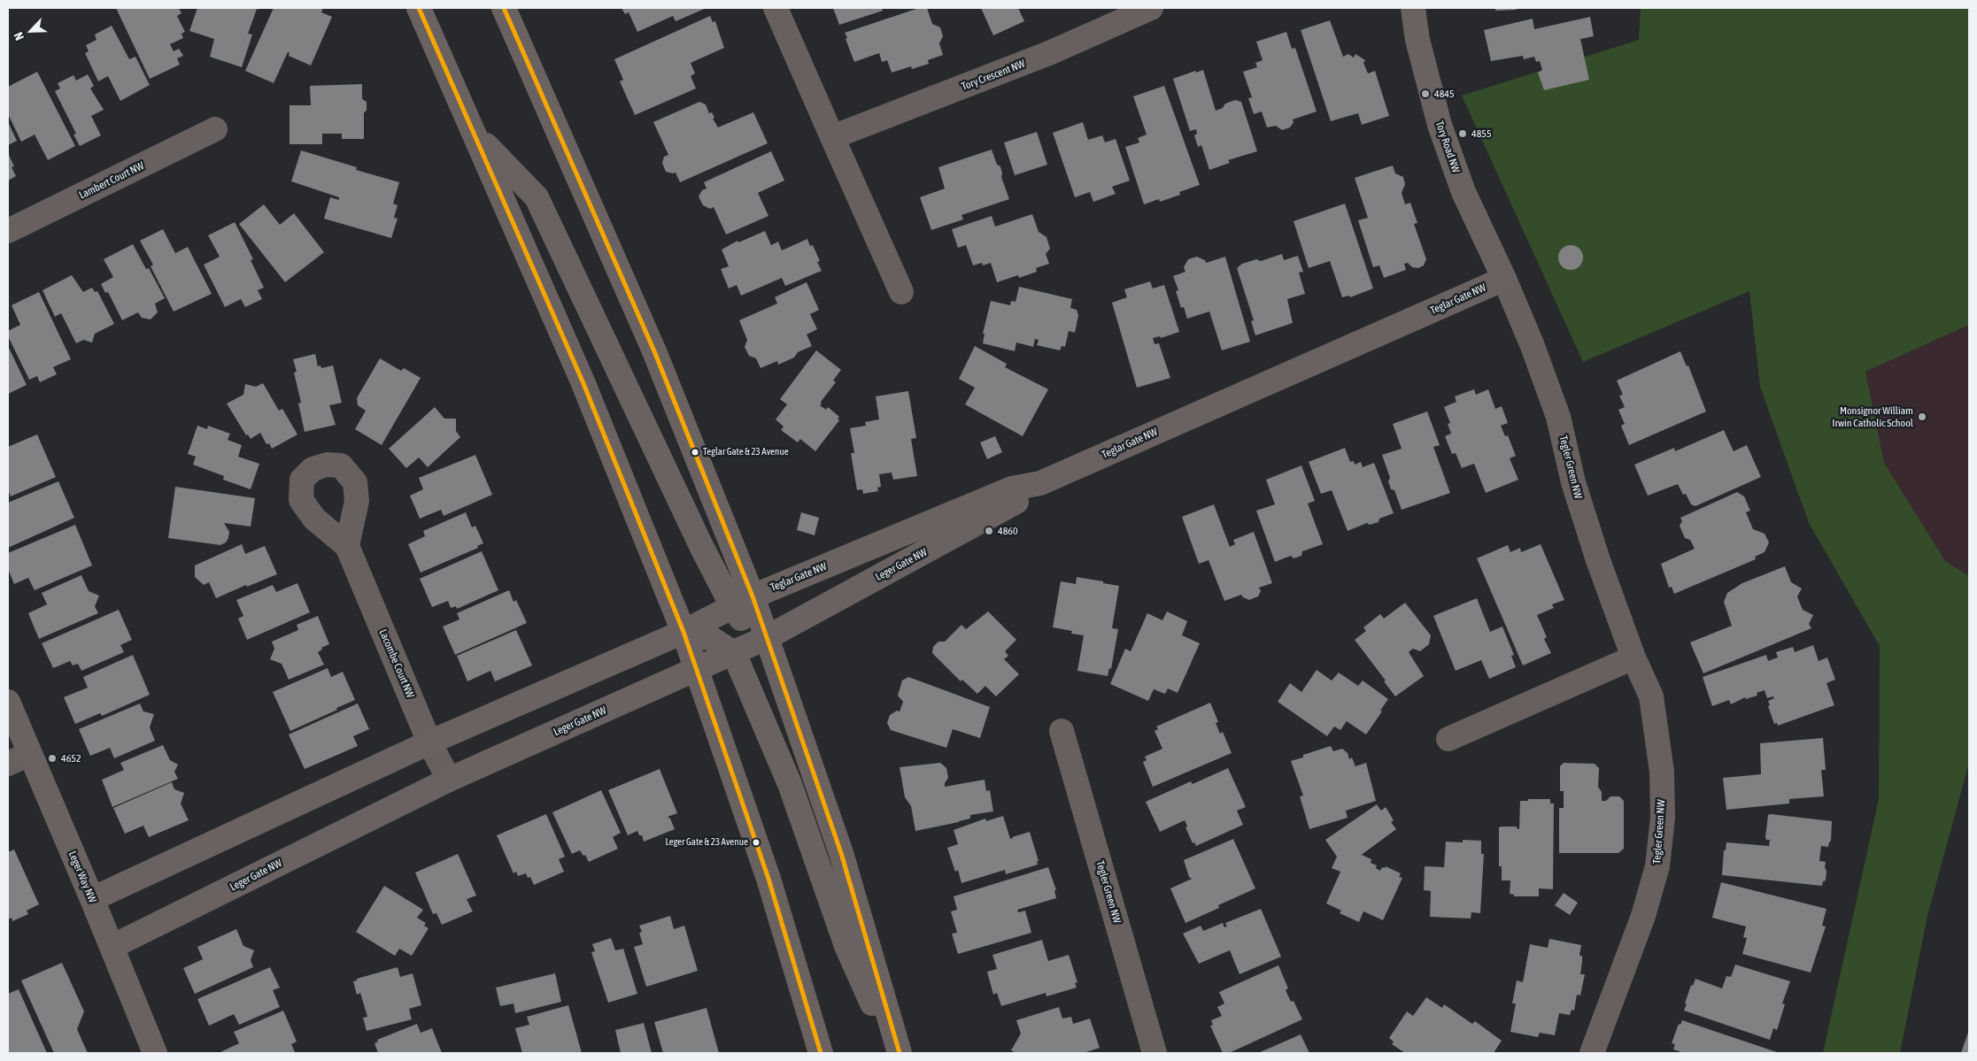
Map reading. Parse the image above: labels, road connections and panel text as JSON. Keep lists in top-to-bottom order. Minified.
{"streets":{"street":["Tory Crescent NW","Tory Road NW","Lambert Court NW","Teglar Gate NW","Tegler Green NW","Leger Gate NW","Lacombe Court NW","Leger Way NW"]},"crossings":[["Tory Road NW","Teglar Gate NW"],["Tory Road NW","Tegler Green NW"],["Teglar Gate NW","Tegler Green NW"],["Teglar Gate NW","Leger Gate NW"],["Leger Gate NW","Lacombe Court NW"],["Leger Gate NW","Leger Way NW"]],"places":["4845","4855","Monsignor William Irwin Catholic School","Teglar Gate & 23 Avenue","4860","4652","Leger Gate & 23 Avenue"],"north":"bottom left"}
